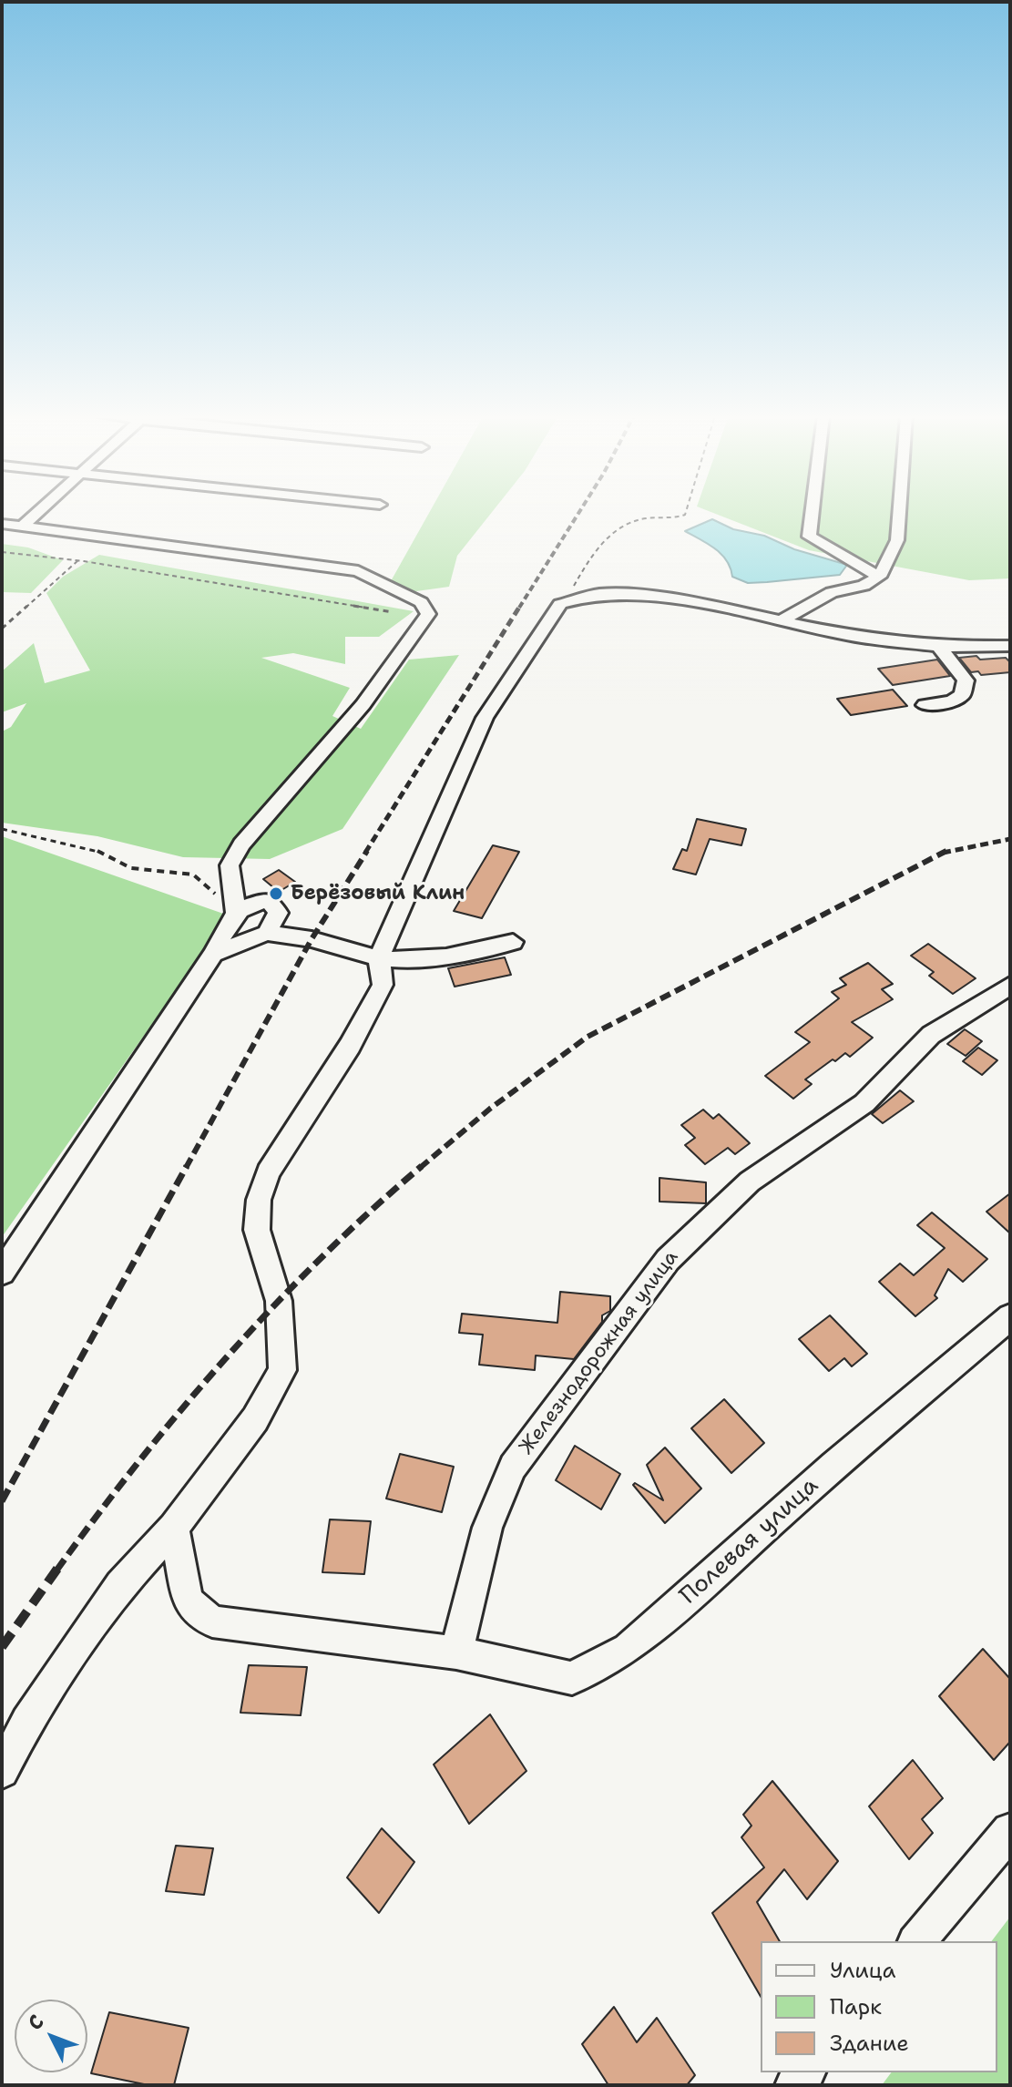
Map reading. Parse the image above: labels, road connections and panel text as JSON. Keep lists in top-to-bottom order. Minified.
{"streets":{"street":["Железнодорожная улица","Полевая улица"]},"crossings":[["Железнодорожная улица","Полевая улица"]],"places":["Берёзовый Клин"],"legend":["Улица","Парк","Здание"],"north":"top left"}
